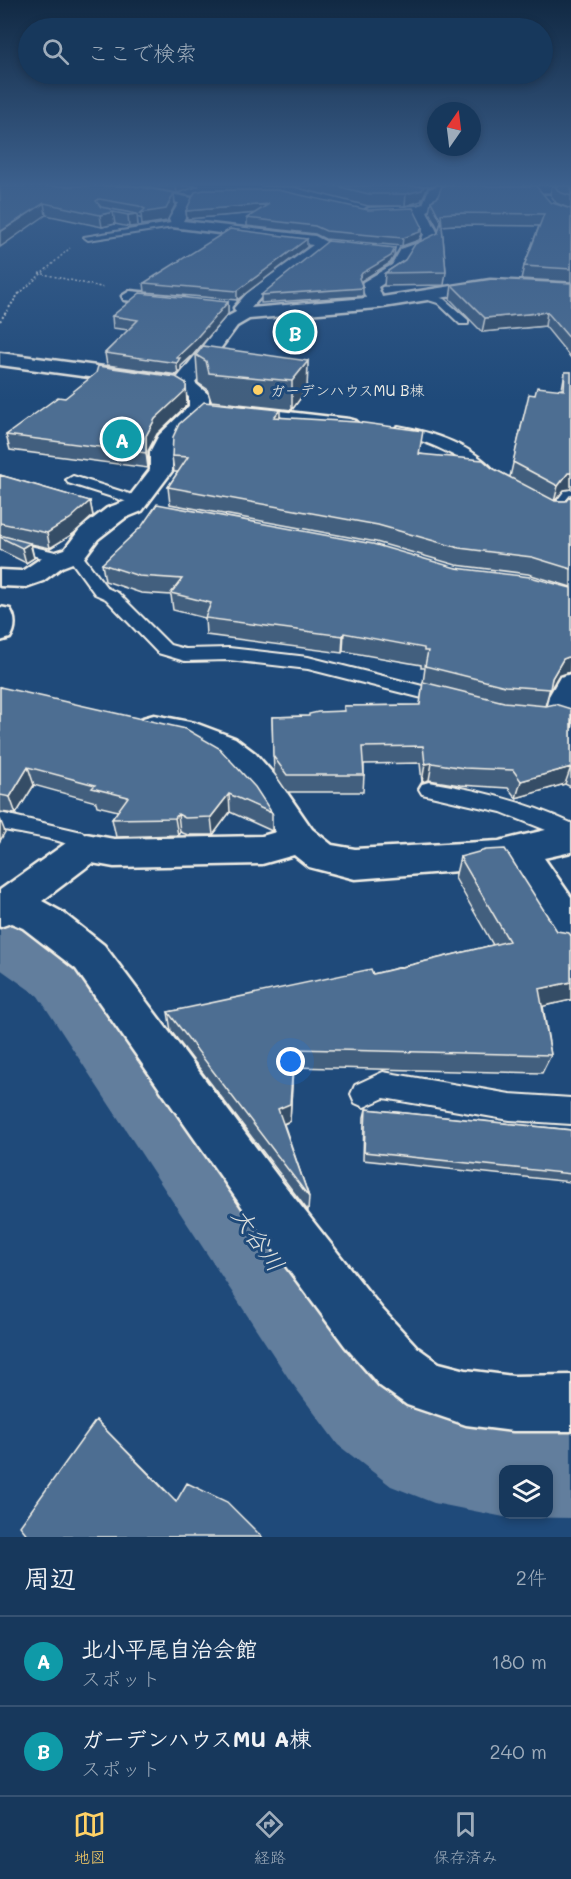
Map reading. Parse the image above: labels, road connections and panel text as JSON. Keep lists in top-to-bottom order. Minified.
{"water":["大谷川"],"places":["ガーデンハウスMU B棟"],"north":"top","page":{"search":"ここで検索","pins":["B","A"],"heading":["周辺","2件"],"list":[{"mark":"A","name":"北小平尾自治会館","note":"スポット","value":"180 m"},{"mark":"B","name":"ガーデンハウスMU A棟","note":"スポット","value":"240 m"}],"nav":["地図","経路","保存済み"]}}
